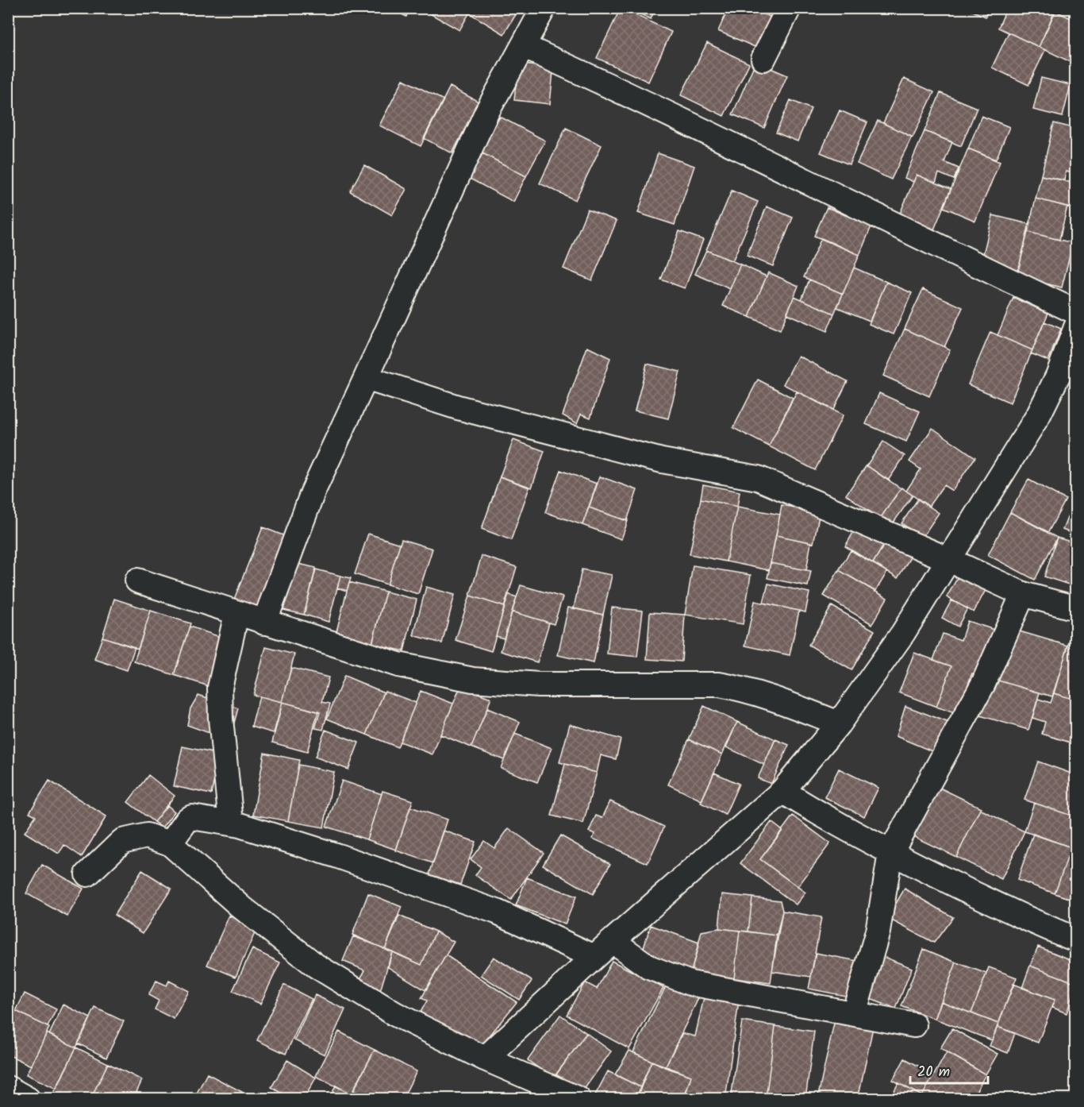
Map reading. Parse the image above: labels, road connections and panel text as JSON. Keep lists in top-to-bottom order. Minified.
{"scale_bar":"20 m"}
